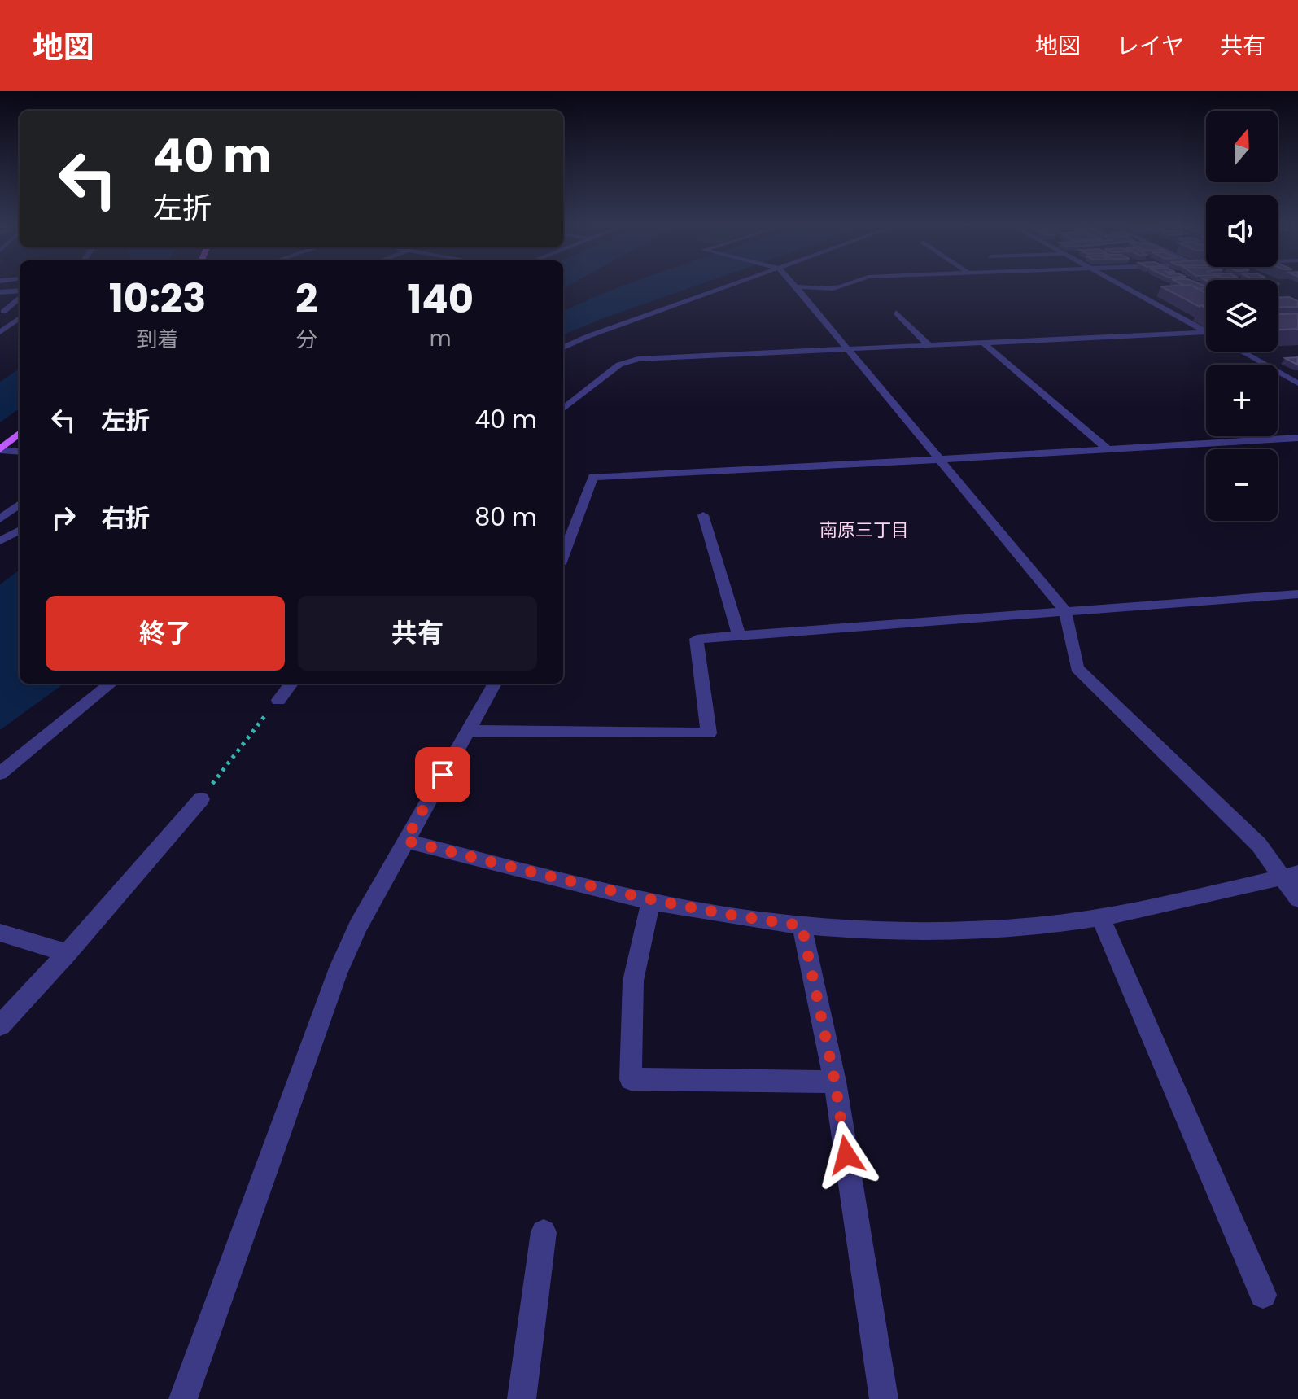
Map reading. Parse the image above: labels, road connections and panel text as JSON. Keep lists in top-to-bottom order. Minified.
{"districts":["南原三丁目"],"north":"top","page":{"header":"地図","nav":["地図","レイヤ","共有"],"map_buttons":["+","−"],"turn":["40 m","左折"],"eta":["10:23","到着","2","分","140","m"],"list":[{"name":"左折","value":"40 m"},{"name":"右折","value":"80 m"}],"buttons":["終了","共有"]}}
